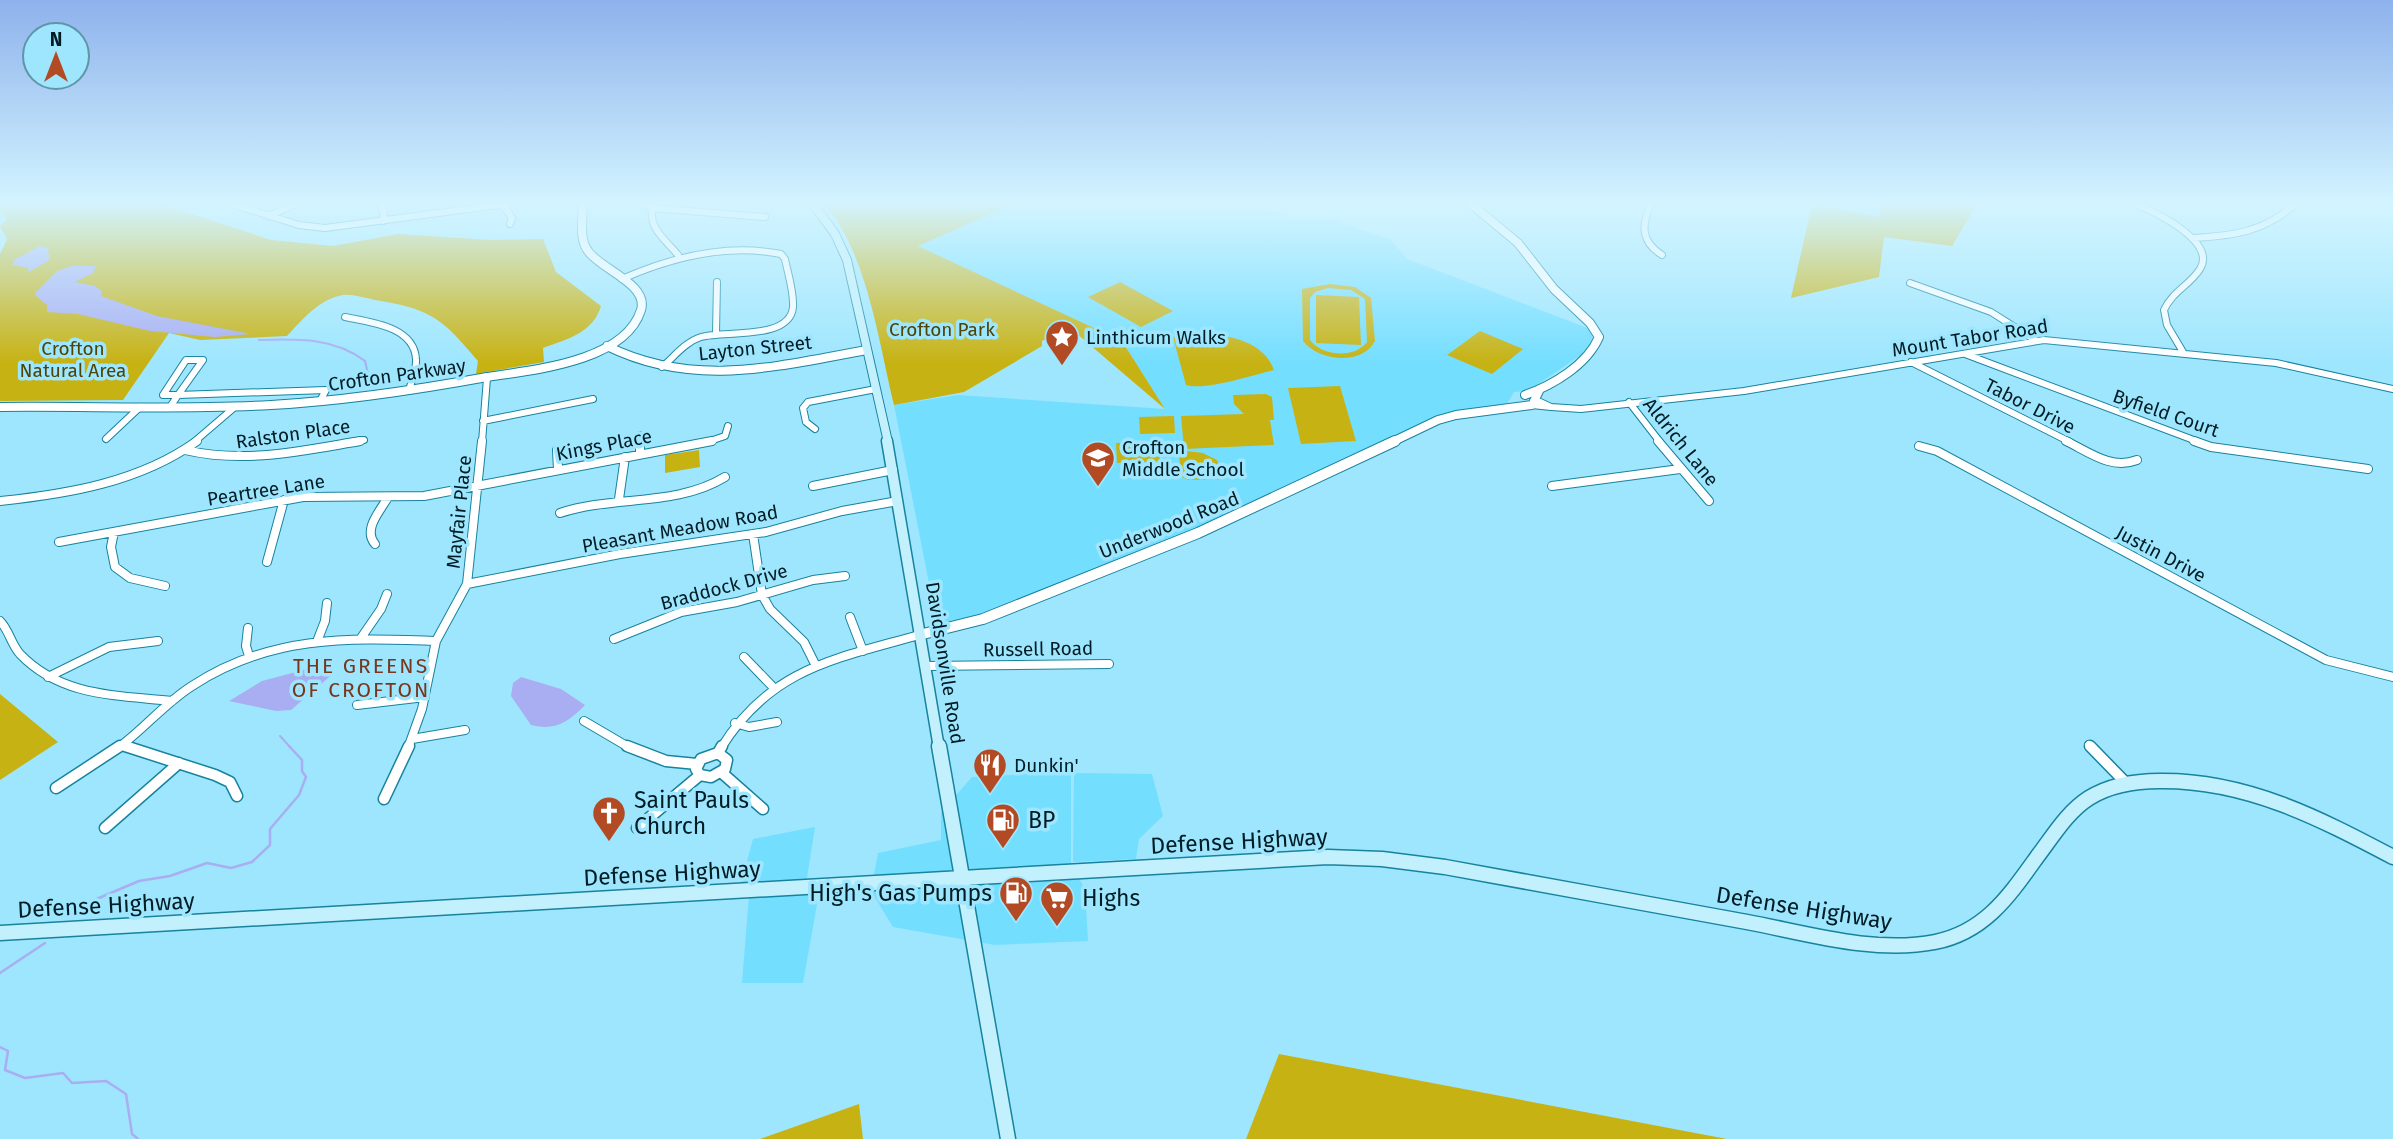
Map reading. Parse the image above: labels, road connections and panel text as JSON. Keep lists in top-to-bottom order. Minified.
{"streets":{"main road":["Davidsonville Road","Defense Highway"],"street":["Mount Tabor Road","Layton Street","Crofton Parkway","Tabor Drive","Byfield Court","Ralston Place","Aldrich Lane","Kings Place","Peartree Lane","Mayfair Place","Underwood Road","Pleasant Meadow Road","Justin Drive","Braddock Drive","Russell Road"]},"crossings":[["Mount Tabor Road","Tabor Drive"],["Mount Tabor Road","Byfield Court"],["Mount Tabor Road","Aldrich Lane"],["Mount Tabor Road","Underwood Road"],["Layton Street","Crofton Parkway"],["Layton Street","Davidsonville Road"],["Crofton Parkway","Mayfair Place"],["Kings Place","Peartree Lane"],["Kings Place","Mayfair Place"],["Peartree Lane","Mayfair Place"],["Mayfair Place","Pleasant Meadow Road"],["Underwood Road","Davidsonville Road"],["Pleasant Meadow Road","Davidsonville Road"],["Russell Road","Davidsonville Road"],["Davidsonville Road","Defense Highway"]],"districts":["THE GREENS OF CROFTON"],"parks":["Crofton Park","Crofton Natural Area"],"places":{"place":["Linthicum Walks"],"school or university":["Crofton Middle School"],"restaurant":["Dunkin'"],"church":["Saint Pauls Church"],"fuel station":["BP","High's Gas Pumps"],"supermarket":["Highs"]},"north":"top"}
